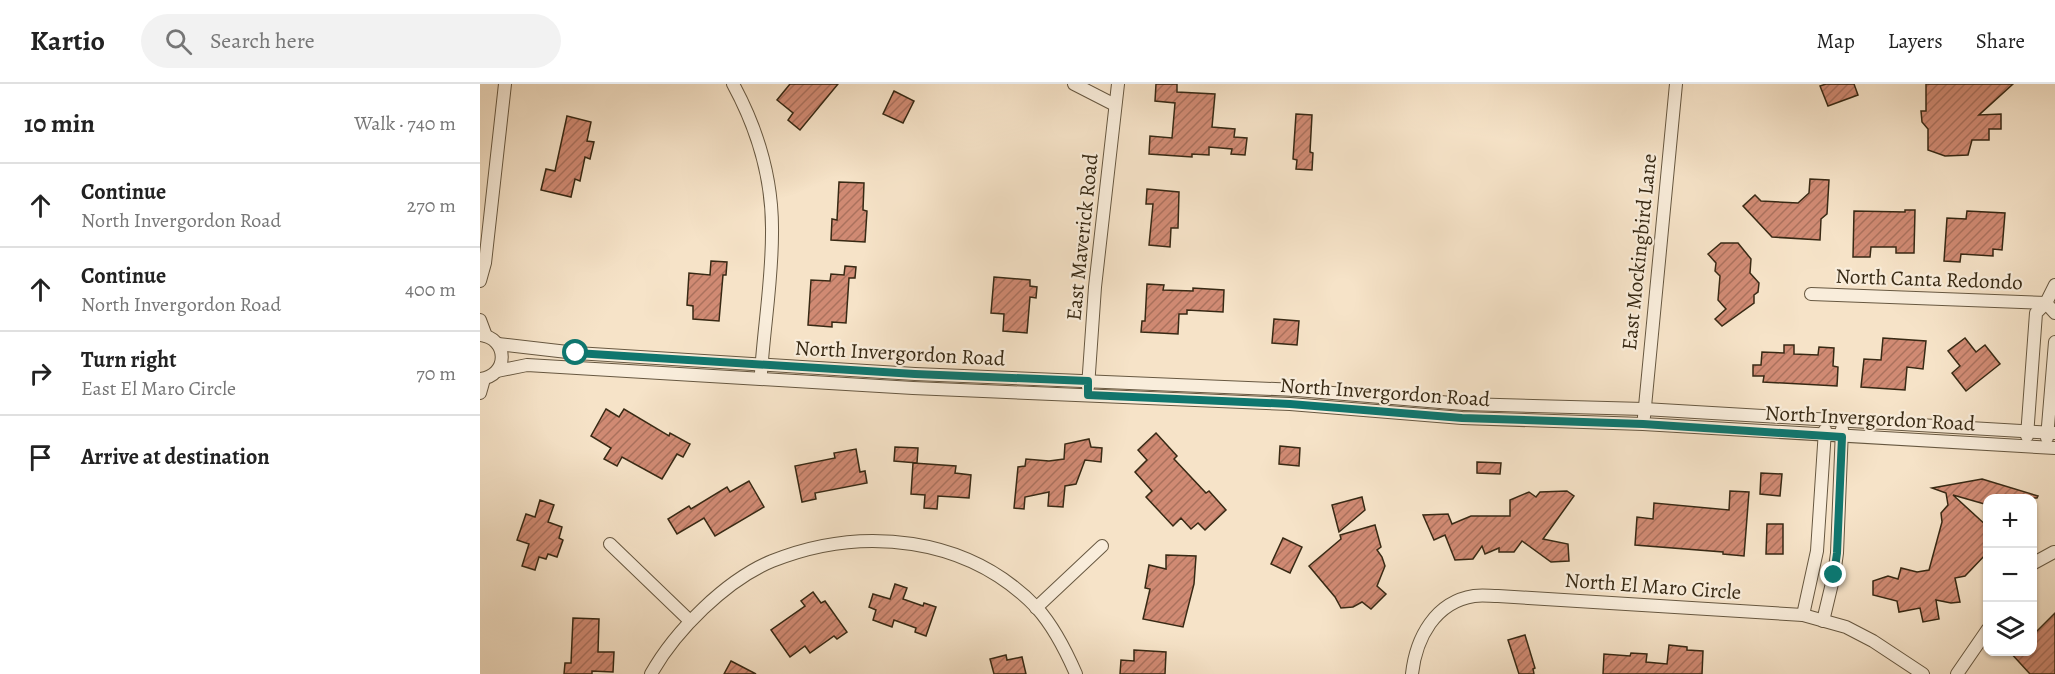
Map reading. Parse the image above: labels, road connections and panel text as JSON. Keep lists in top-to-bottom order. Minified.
{"streets":{"street":["East Maverick Road","East Mockingbird Lane","North Canta Redondo","North Invergordon Road","North El Maro Circle"]},"crossings":[["East Maverick Road","North Invergordon Road"],["East Mockingbird Lane","North Invergordon Road"]],"page":{"header":"Kartio","search":"Search here","nav":["Map","Layers","Share"],"heading":["10 min","Walk · 740 m"],"list":[["Continue","North Invergordon Road","270 m"],["Continue","North Invergordon Road","400 m"],["Turn right","East El Maro Circle","70 m"],"Arrive at destination"],"map_buttons":["+","−"]}}
